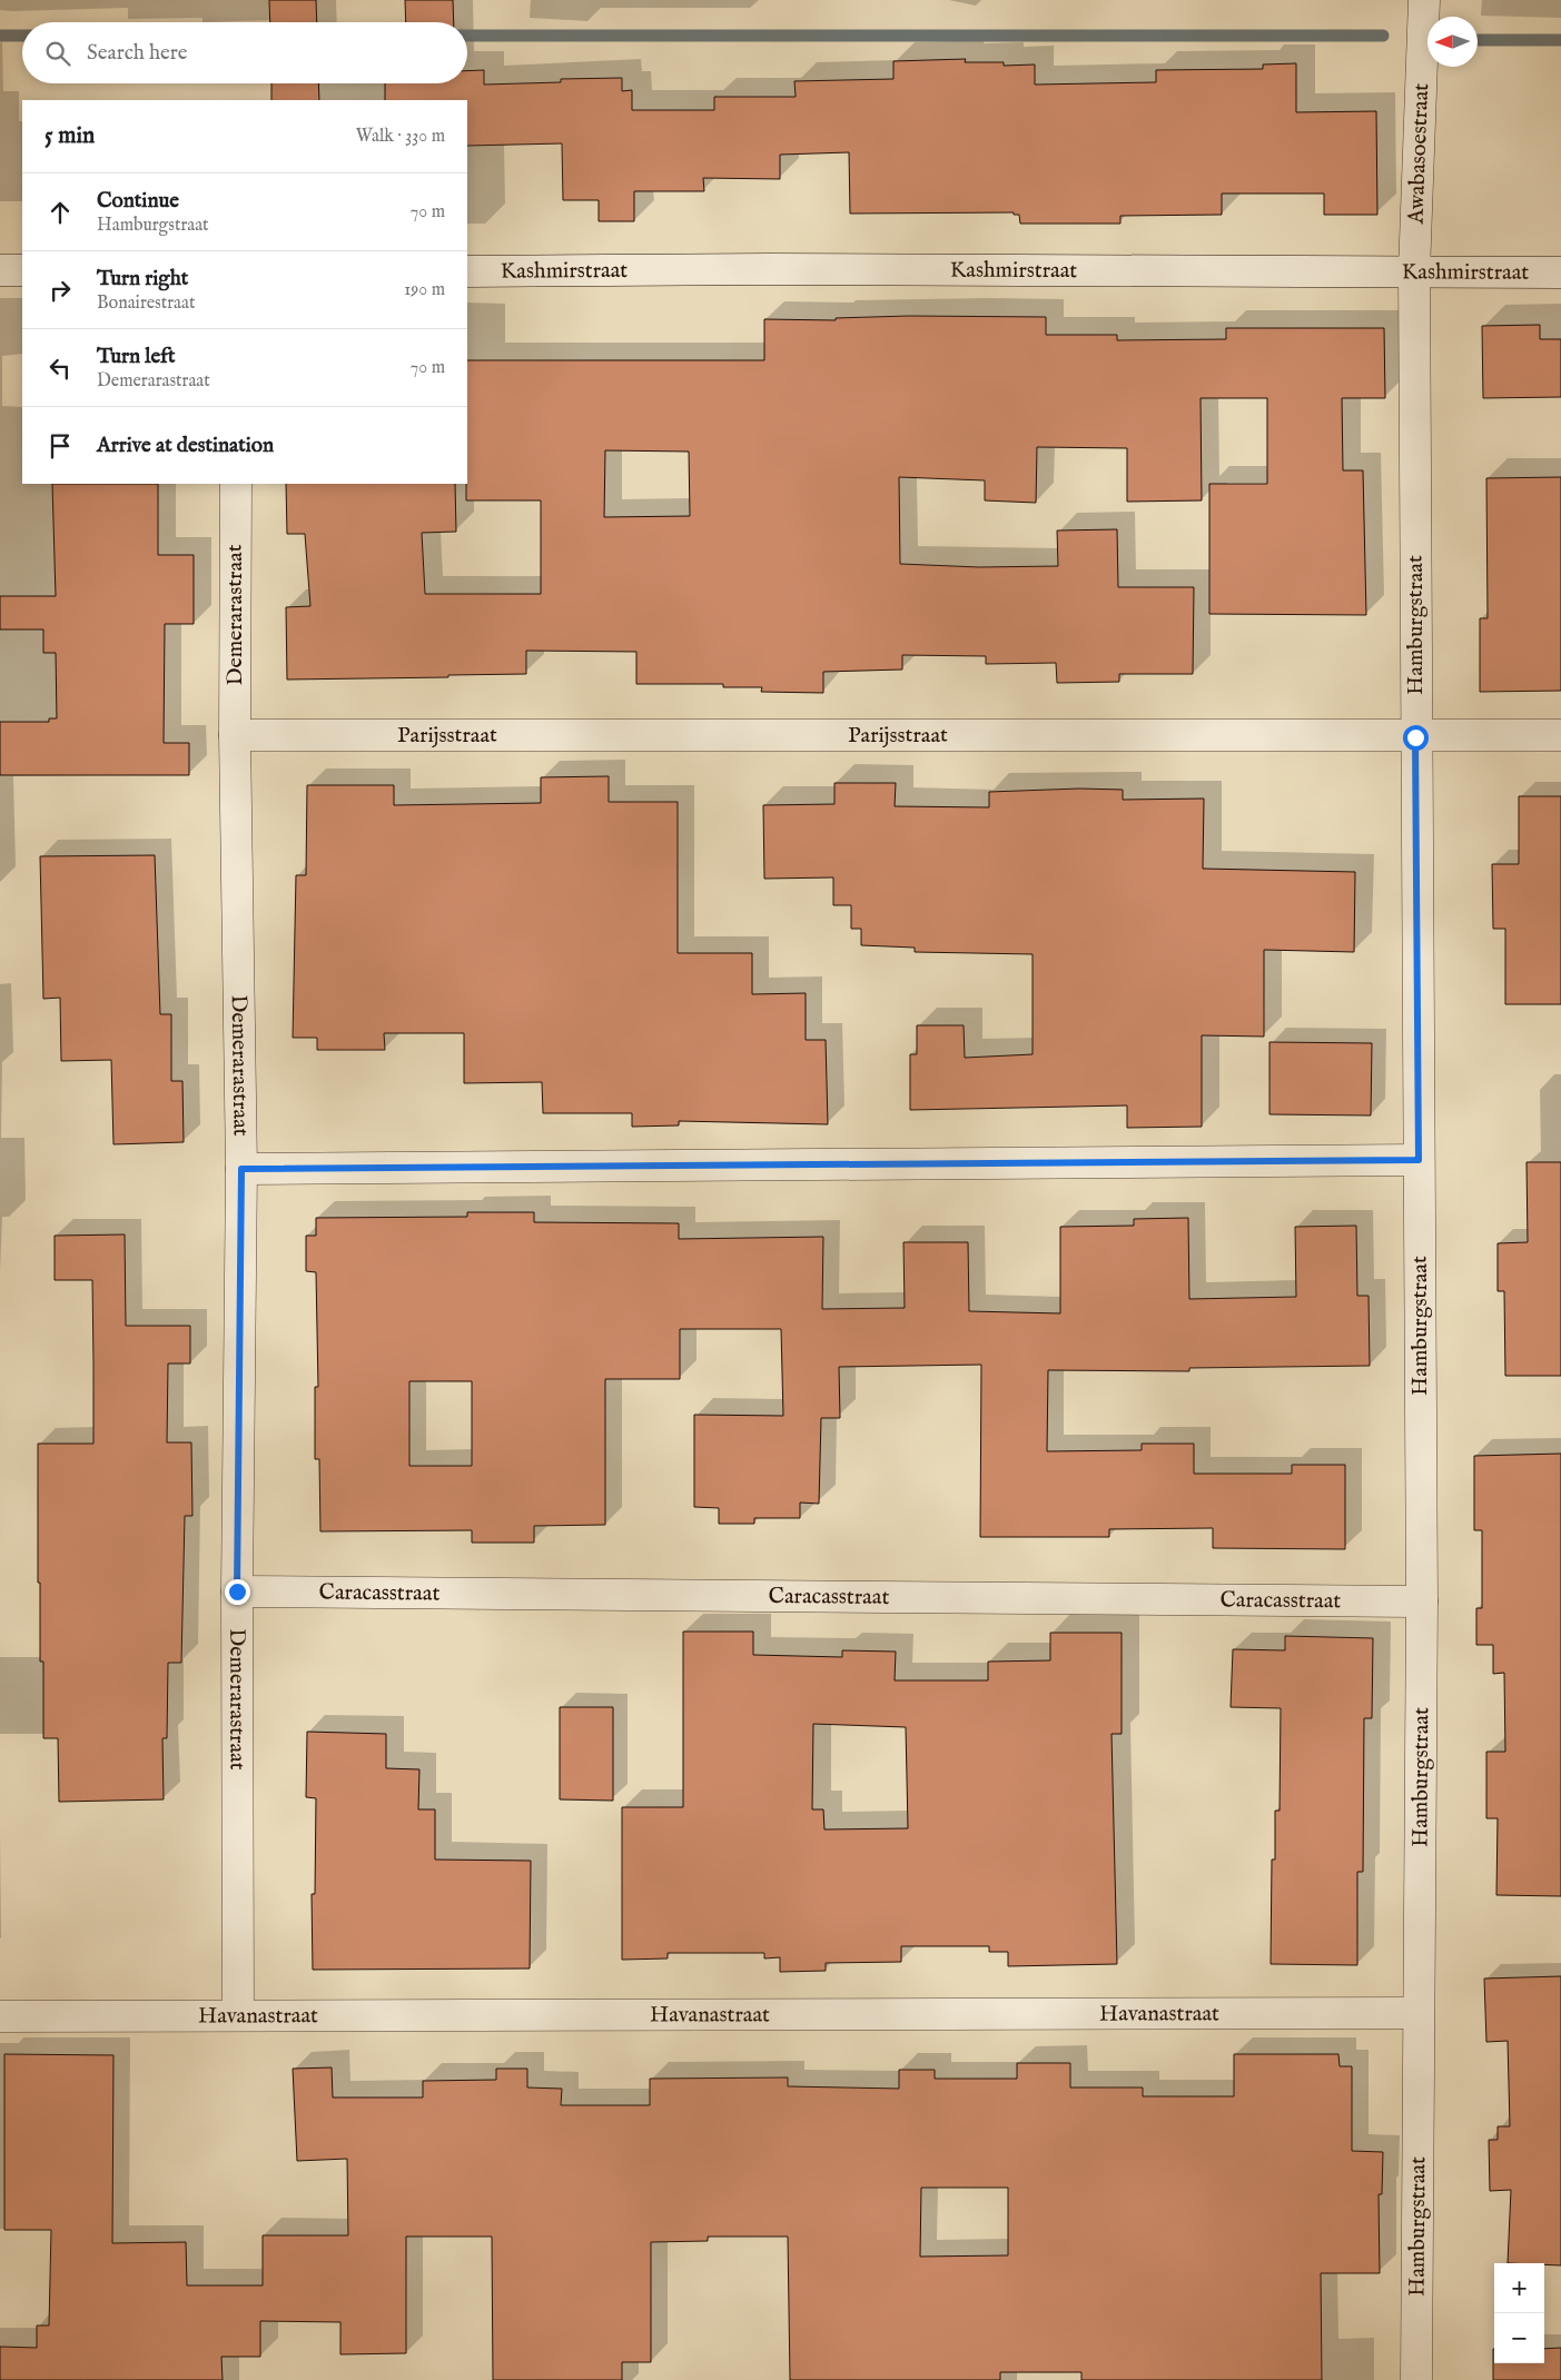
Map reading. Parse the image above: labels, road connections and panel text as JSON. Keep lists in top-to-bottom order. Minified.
{"streets":{"street":["Awabasoestraat","Kashmirstraat","Demerarastraat","Hamburgstraat","Parijsstraat","Caracasstraat","Havanastraat"]},"crossings":[["Awabasoestraat","Kashmirstraat"],["Awabasoestraat","Hamburgstraat"],["Kashmirstraat","Hamburgstraat"],["Demerarastraat","Parijsstraat"],["Demerarastraat","Caracasstraat"],["Demerarastraat","Havanastraat"],["Hamburgstraat","Parijsstraat"],["Hamburgstraat","Caracasstraat"],["Hamburgstraat","Havanastraat"]],"north":"left","page":{"search":"Search here","heading":["5 min","Walk · 330 m"],"list":[["Continue","Hamburgstraat","70 m"],["Turn right","Bonairestraat","190 m"],["Turn left","Demerarastraat","70 m"],"Arrive at destination"],"map_buttons":["+","−"]}}
